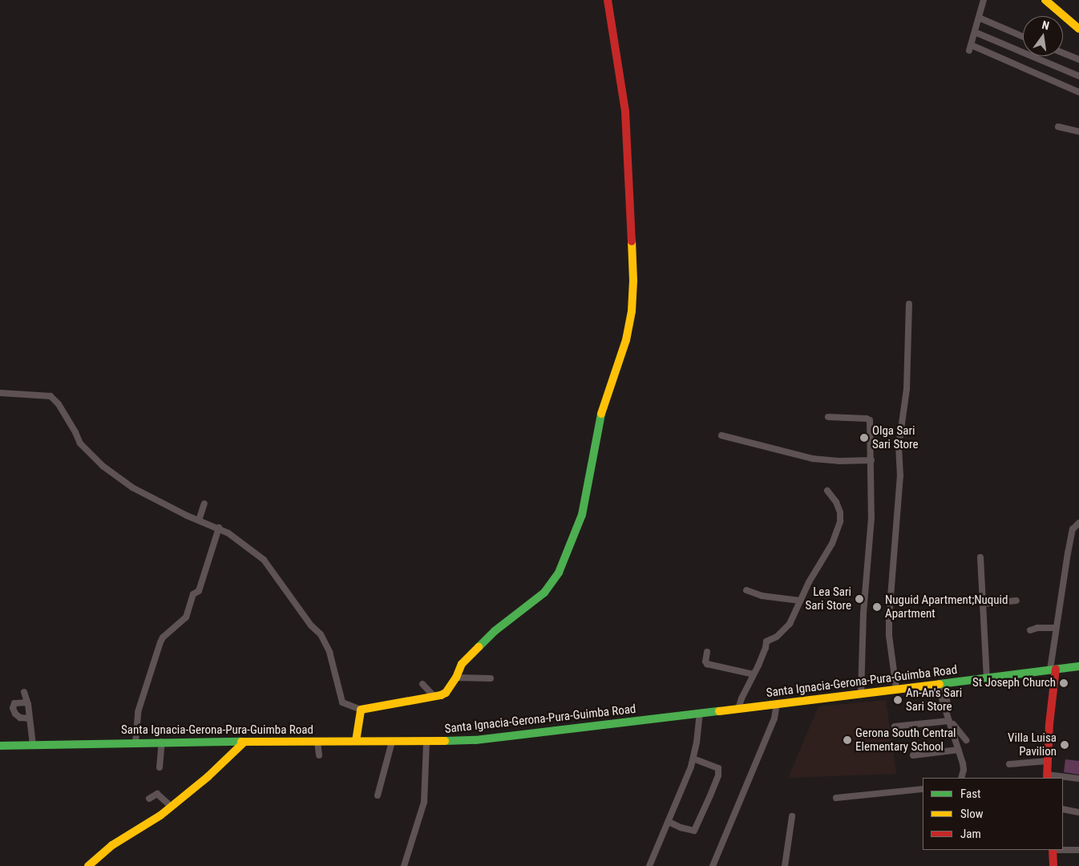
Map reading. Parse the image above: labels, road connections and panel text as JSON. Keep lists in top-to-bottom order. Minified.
{"streets":{"street":["Santa Ignacia-Gerona-Pura-Guimba Road"]},"places":["Olga Sari Sari Store","Lea Sari Sari Store","Nuguid Apartment;Nuquid Apartment","St Joseph Church","An-An's Sari Sari Store","Gerona South Central Elementary School","Villa Luisa Pavilion"],"legend":["Fast","Slow","Jam"],"north":"top"}
